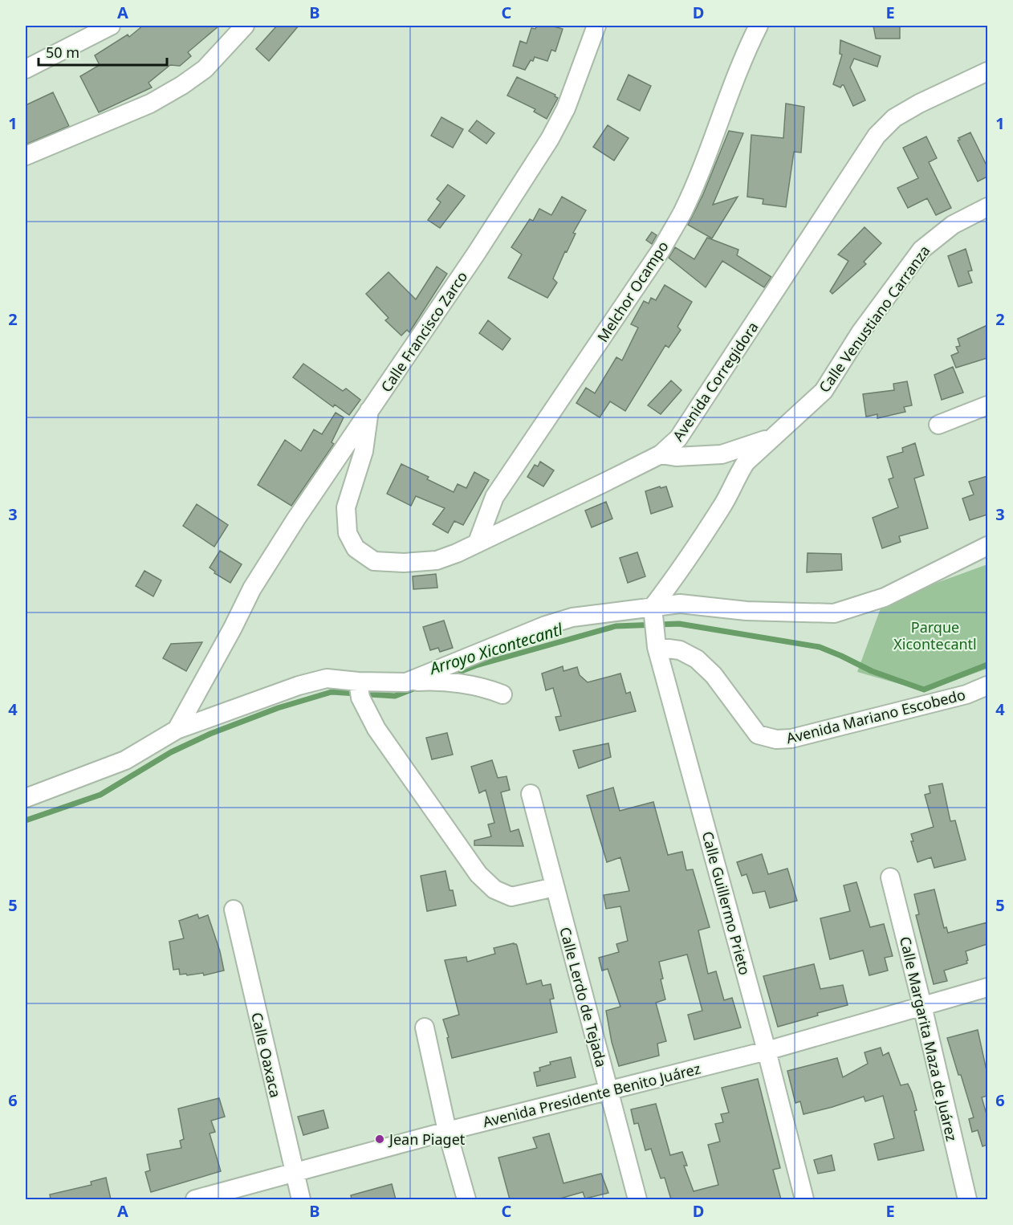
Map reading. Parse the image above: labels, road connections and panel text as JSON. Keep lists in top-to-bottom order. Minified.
{"streets":{"street":["Melchor Ocampo","Calle Venustiano Carranza","Calle Francisco Zarco","Avenida Corregidora","Avenida Mariano Escobedo","Calle Guillermo Prieto","Calle Lerdo de Tejada","Calle Margarita Maza de Juárez","Calle Oaxaca","Avenida Presidente Benito Juárez"]},"crossings":[["Melchor Ocampo","Avenida Corregidora"],["Calle Venustiano Carranza","Calle Guillermo Prieto"],["Calle Francisco Zarco","Avenida Corregidora"],["Avenida Mariano Escobedo","Calle Guillermo Prieto"],["Calle Guillermo Prieto","Avenida Presidente Benito Juárez"],["Calle Lerdo de Tejada","Avenida Presidente Benito Juárez"],["Calle Margarita Maza de Juárez","Avenida Presidente Benito Juárez"],["Calle Oaxaca","Avenida Presidente Benito Juárez"]],"water":["Arroyo Xicontecantl"],"parks":["Parque Xicontecantl"],"places":["Jean Piaget"],"scale_bar":"50 m","grid":{"columns":["A","B","C","D","E"],"rows":["1","2","3","4","5","6"]}}
